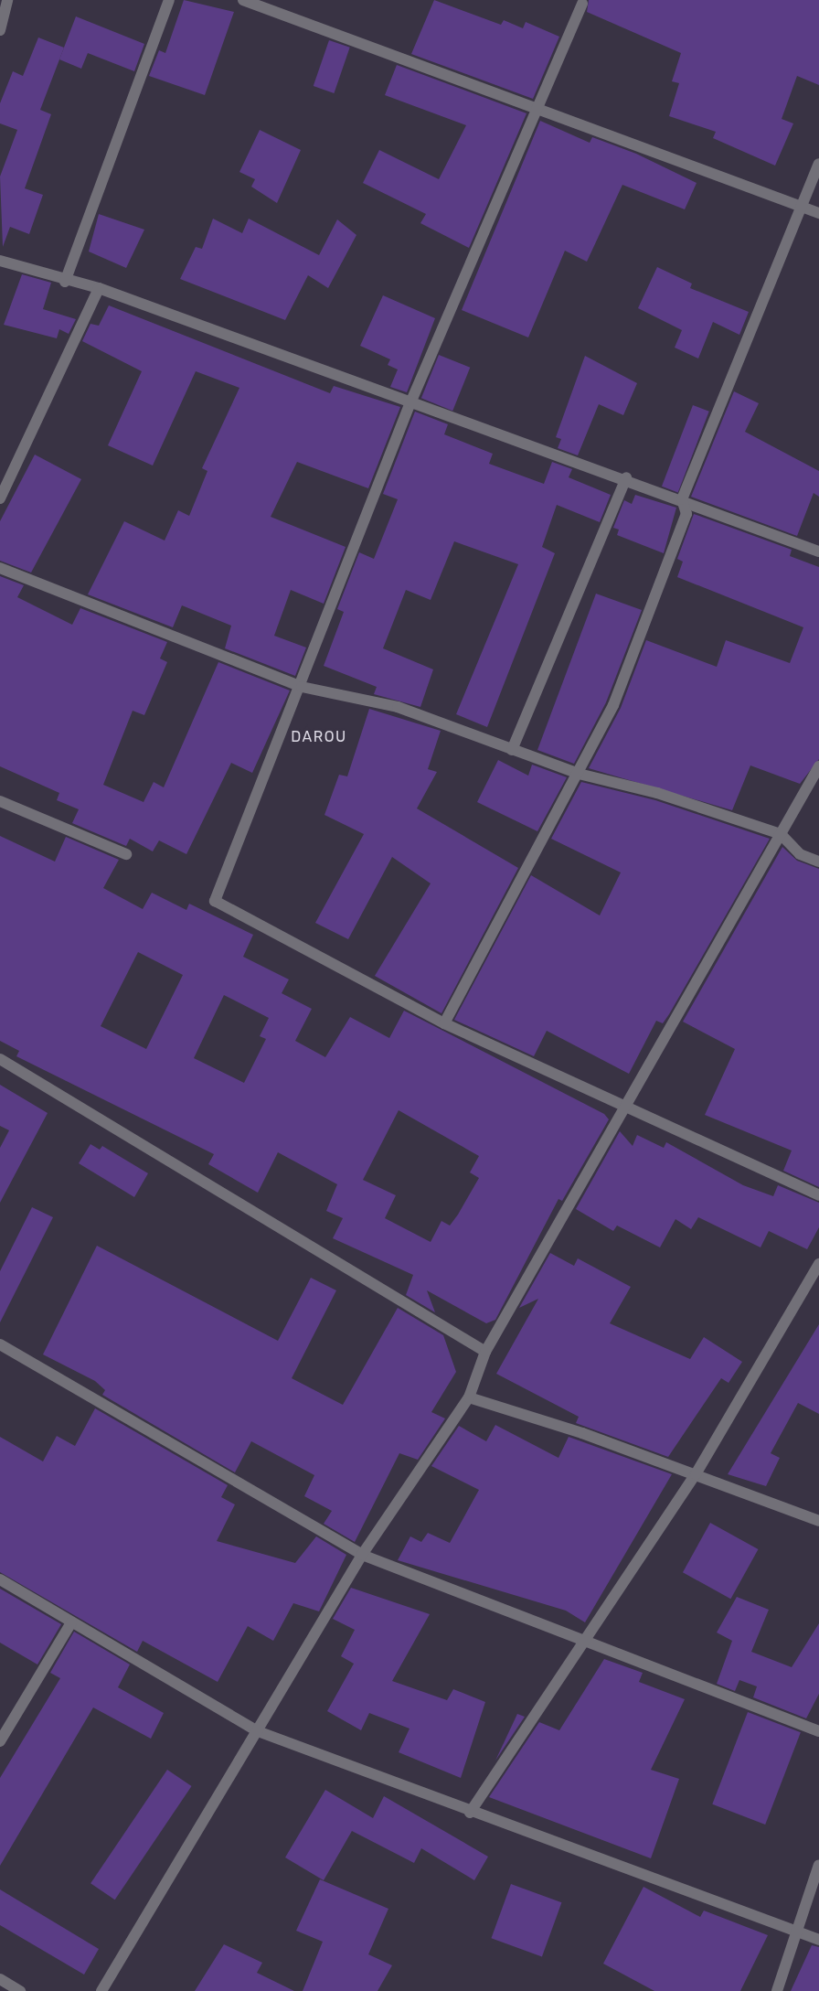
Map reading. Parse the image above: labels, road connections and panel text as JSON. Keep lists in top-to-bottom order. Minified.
{"districts":["DAROU"]}
